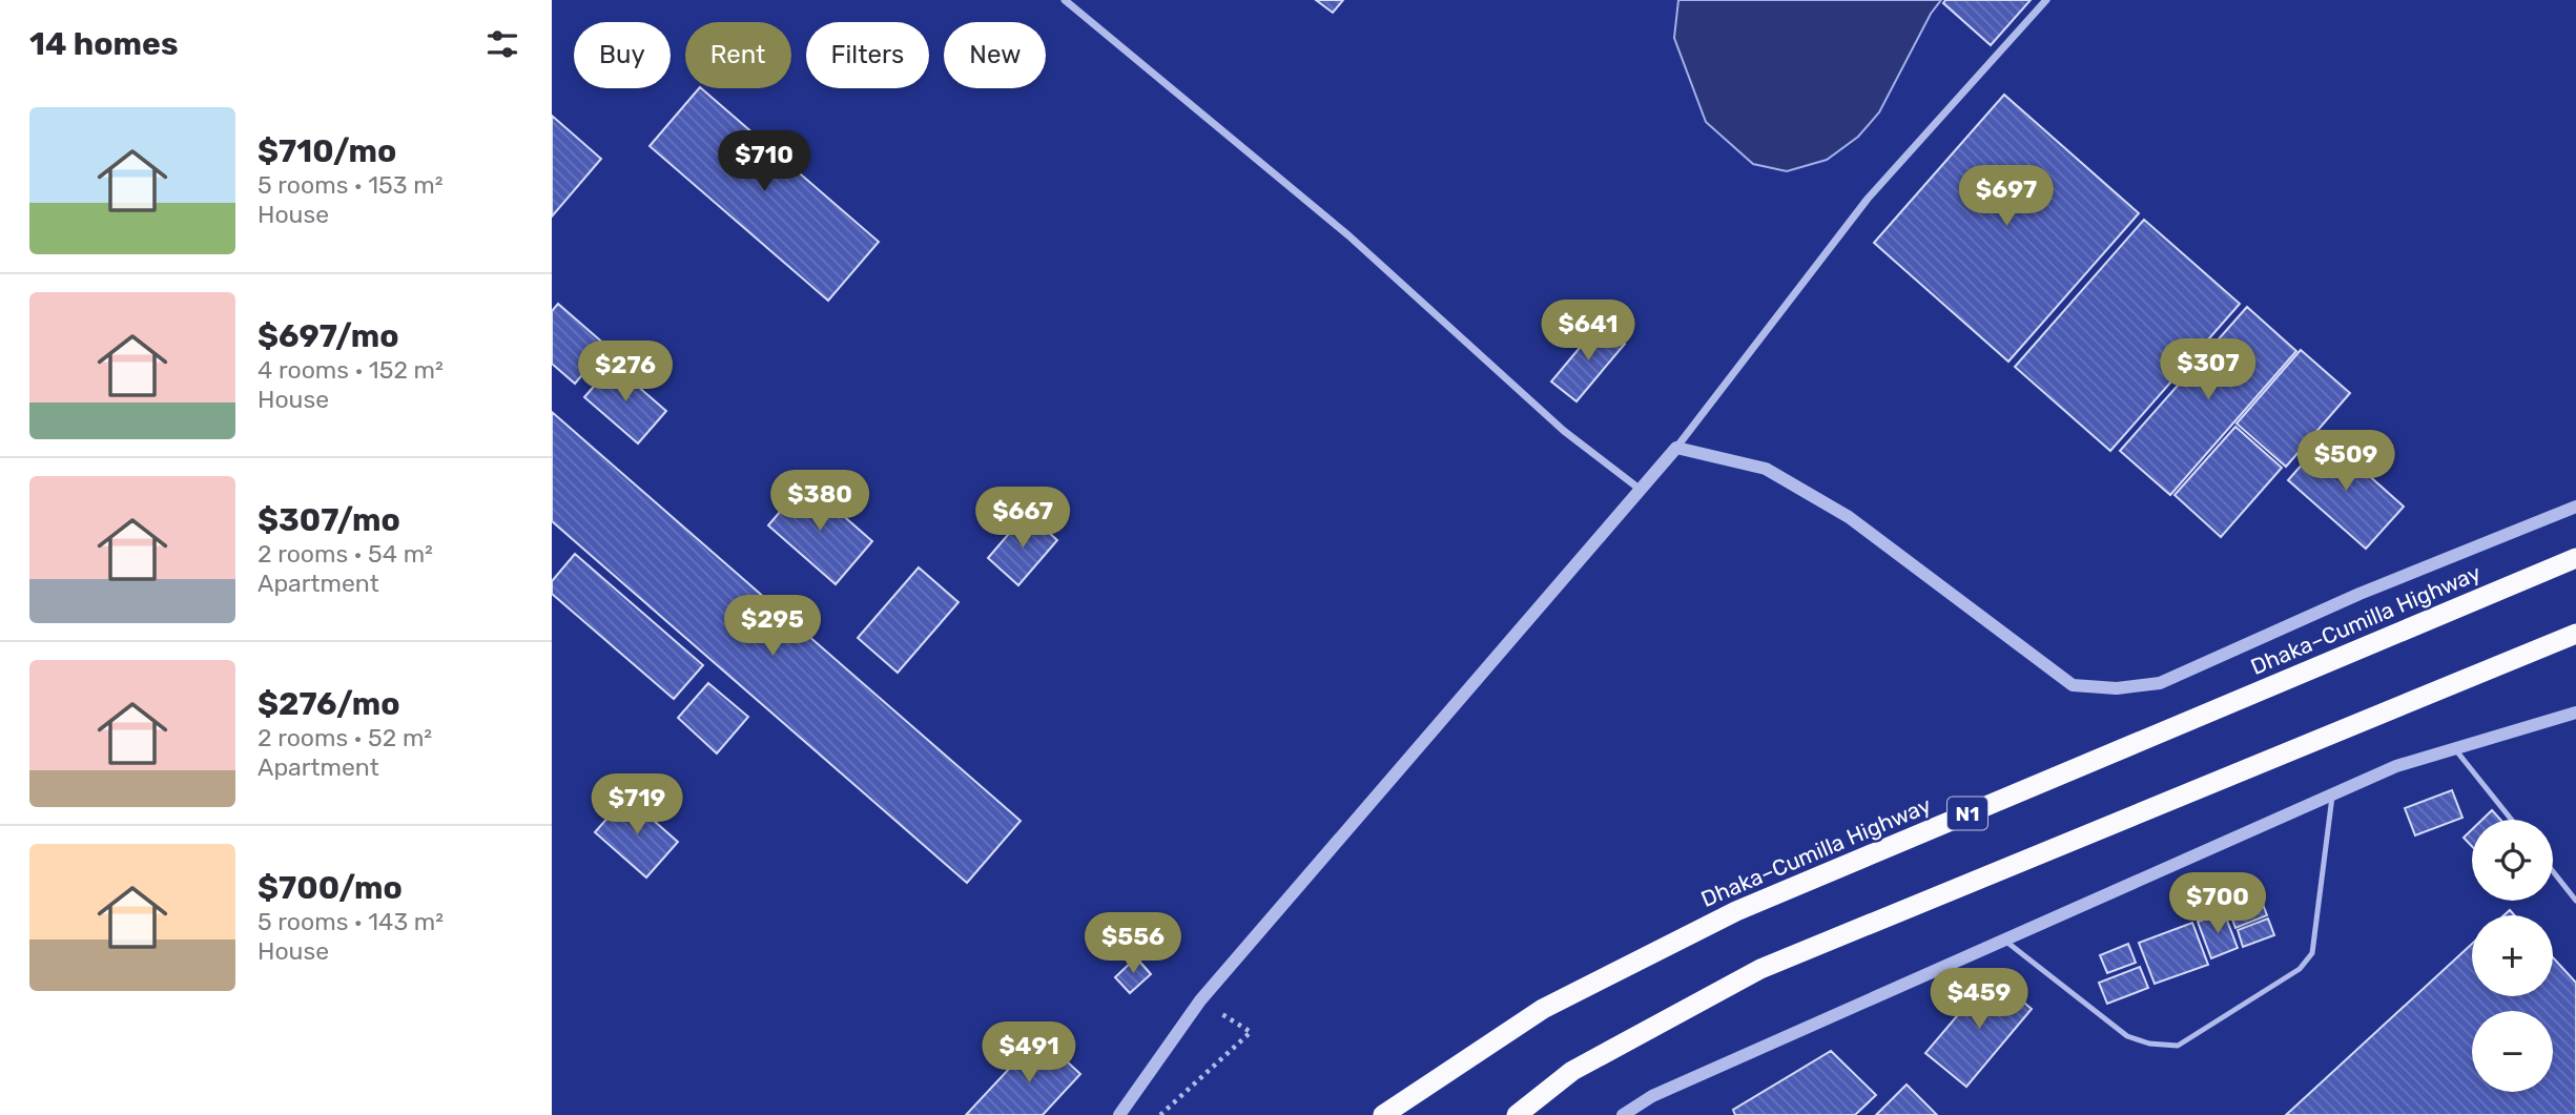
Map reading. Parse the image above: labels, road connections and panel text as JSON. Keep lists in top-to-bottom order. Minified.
{"streets":{"highway":["Dhaka–Cumilla Highway","N1"]},"page":{"heading":"14 homes","chip":["Buy","Rent","Filters","New"],"list":[{"name":"$710/mo","note":"5 rooms · 153 m² · House"},{"name":"$697/mo","note":"4 rooms · 152 m² · House"},{"name":"$307/mo","note":"2 rooms · 54 m² · Apartment"},{"name":"$276/mo","note":"2 rooms · 52 m² · Apartment"},{"name":"$700/mo","note":"5 rooms · 143 m² · House"}],"price":["$710","$697","$641","$307","$276","$509","$380","$667","$295","$719","$700","$556","$459","$491"],"map_buttons":["+","−"]}}
